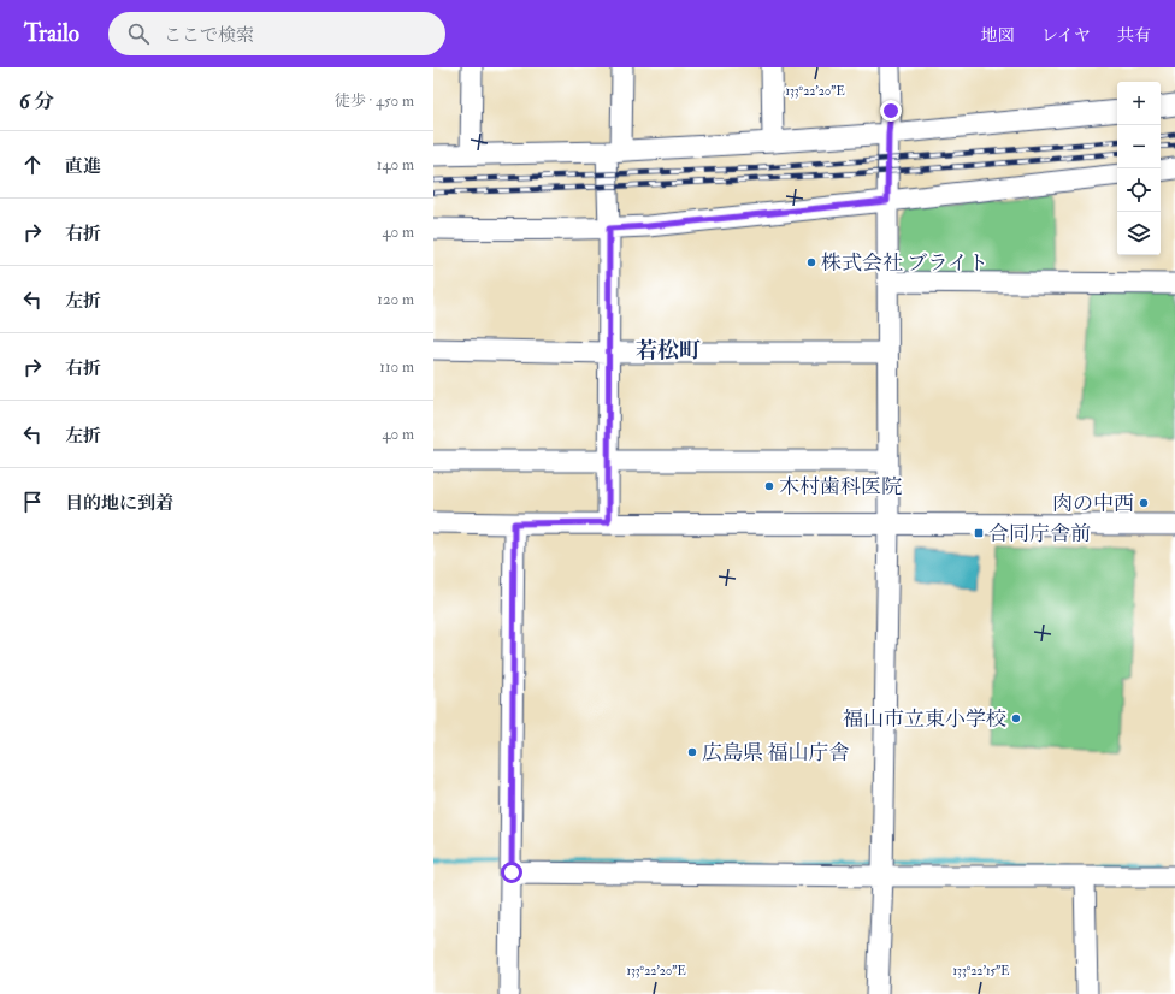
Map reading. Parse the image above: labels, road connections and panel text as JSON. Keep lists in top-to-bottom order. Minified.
{"districts":["若松町"],"places":{"other":["株式会社 ブライト","木村歯科医院","肉の中西","福山市立東小学校","広島県 福山庁舎"],"transit":["合同庁舎前"]},"page":{"header":"Trailo","search":"ここで検索","nav":["地図","レイヤ","共有"],"heading":["6 分","徒歩 · 450 m"],"map_buttons":["+","−"],"list":[["直進","140 m"],["右折","40 m"],["左折","120 m"],["右折","110 m"],["左折","40 m"],"目的地に到着"]},"coordinates":["133°22'20\"E","133°22'15\"E"]}
